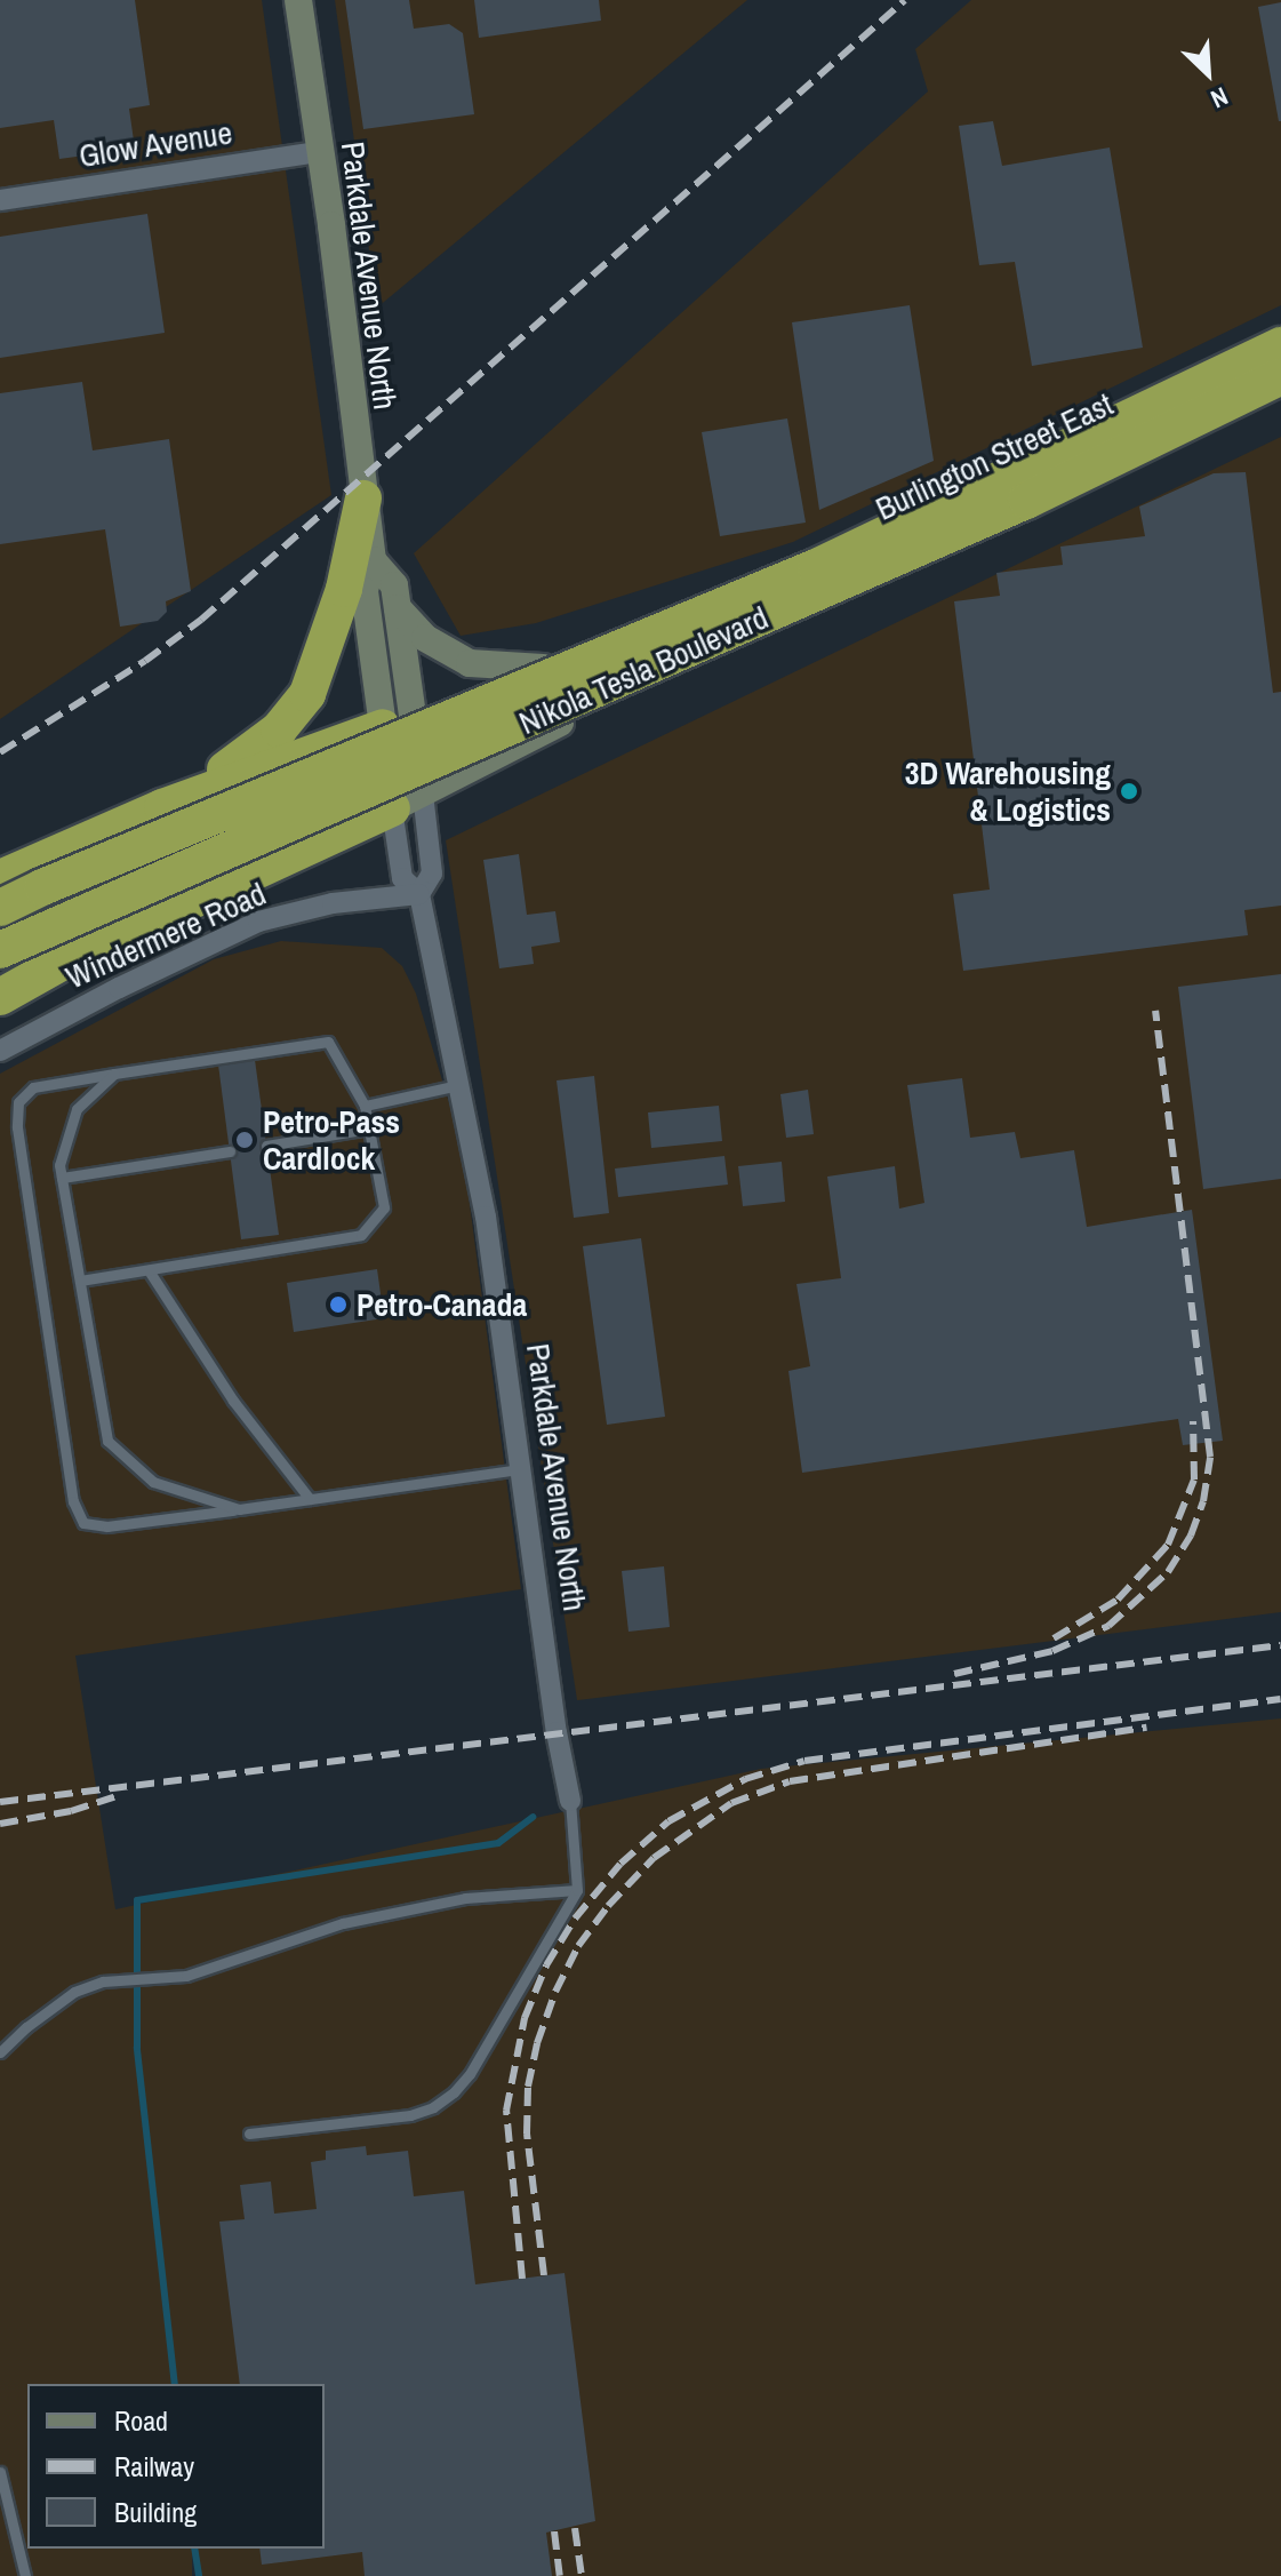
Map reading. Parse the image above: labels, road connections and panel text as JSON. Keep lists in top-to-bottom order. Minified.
{"streets":{"highway":["Nikola Tesla Boulevard"],"main road":["Parkdale Avenue North","Burlington Street East"],"street":["Glow Avenue","Windermere Road"]},"crossings":[["Glow Avenue","Parkdale Avenue North"],["Parkdale Avenue North","Burlington Street East"],["Parkdale Avenue North","Windermere Road"]],"places":["3D Warehousing & Logistics","Petro-Pass Cardlock","Petro-Canada"],"legend":["Road","Railway","Building"],"north":"bottom right"}
